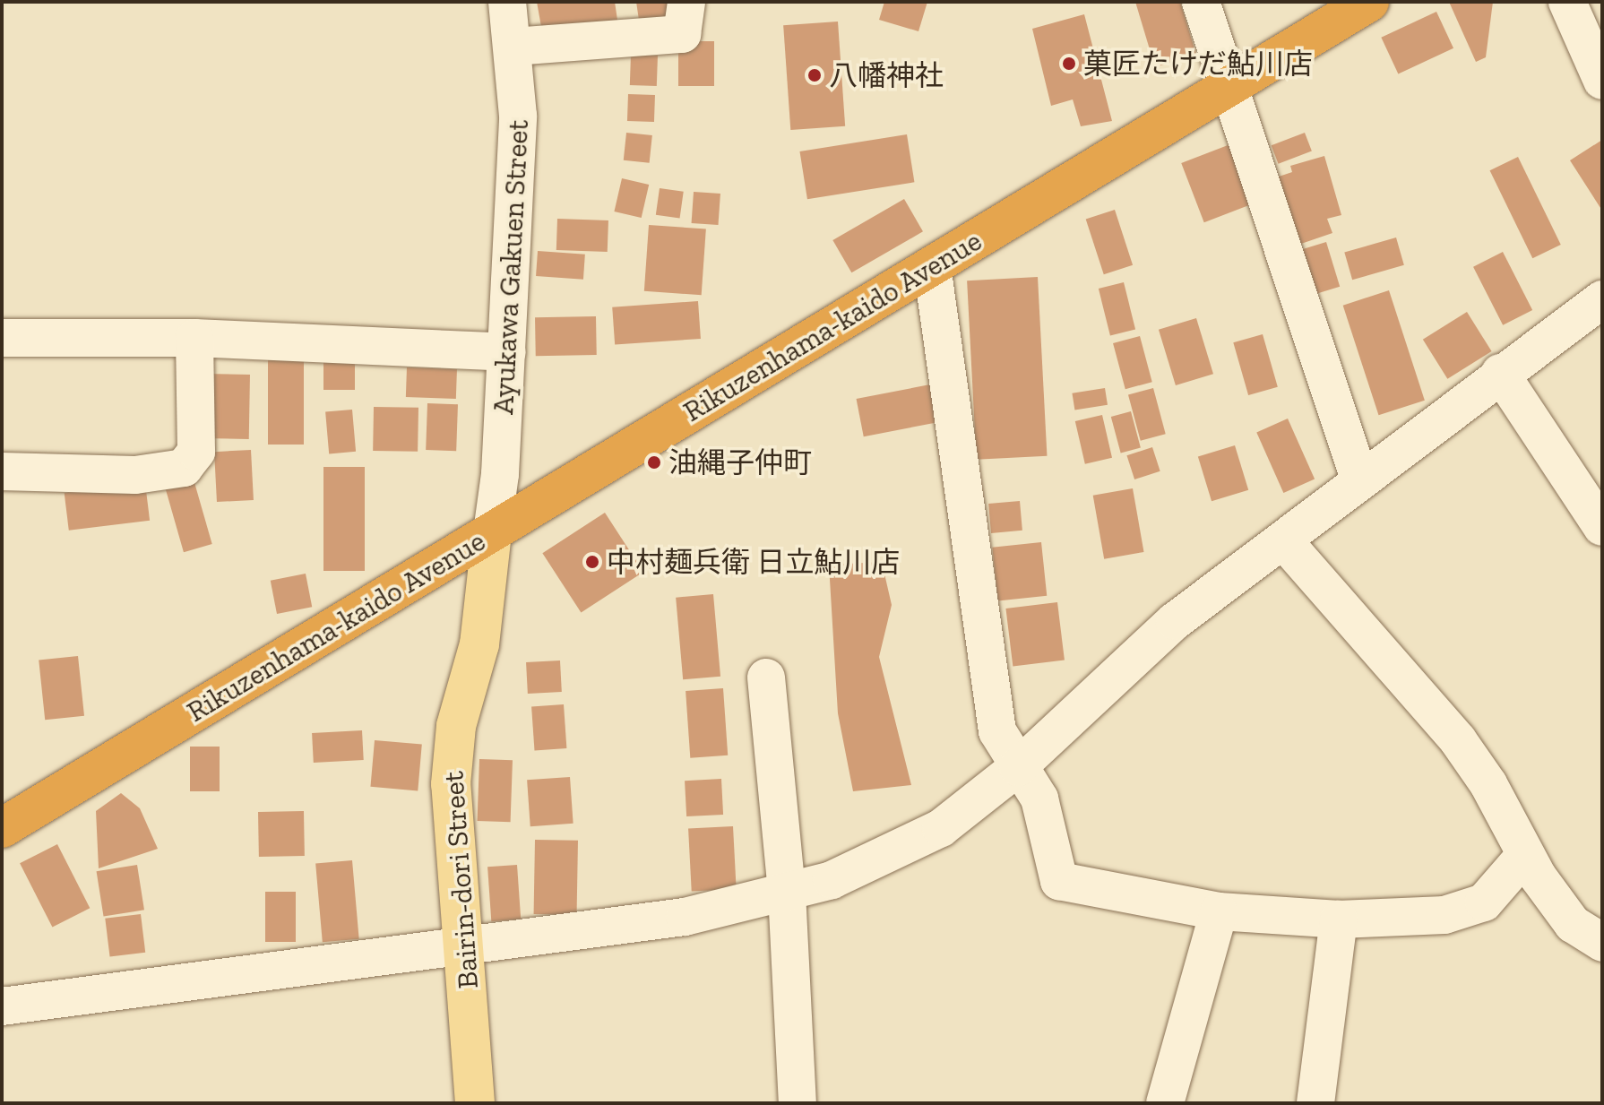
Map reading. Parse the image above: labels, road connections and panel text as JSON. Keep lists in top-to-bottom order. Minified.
{"streets":{"highway":["Rikuzenhama-kaido Avenue"],"main road":["Bairin-dori Street"],"street":["Ayukawa Gakuen Street"]},"crossings":[["Ayukawa Gakuen Street","Rikuzenhama-kaido Avenue"],["Ayukawa Gakuen Street","Bairin-dori Street"],["Rikuzenhama-kaido Avenue","Bairin-dori Street"]],"places":["菓匠たけだ鮎川店","八幡神社","油縄子仲町","中村麺兵衛 日立鮎川店"]}
